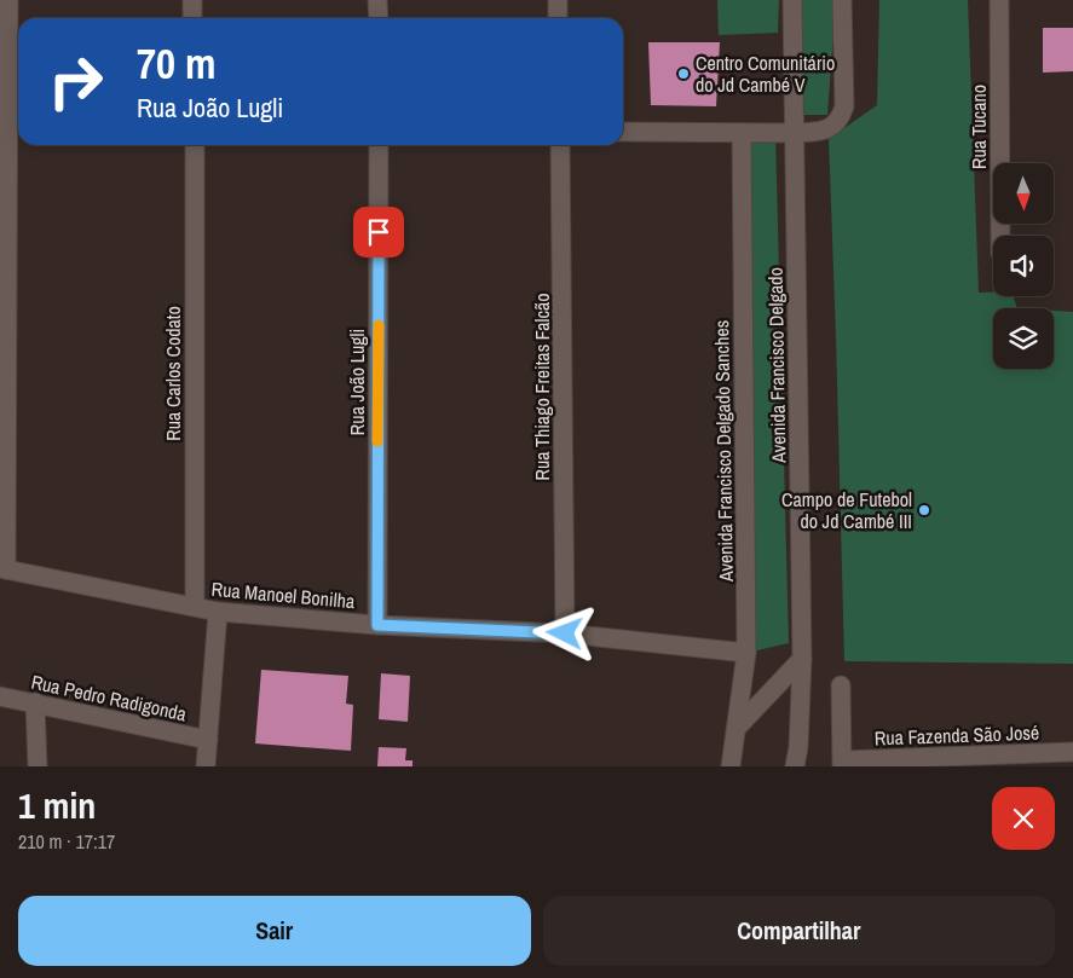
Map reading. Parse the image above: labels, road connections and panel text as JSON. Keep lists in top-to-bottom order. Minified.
{"streets":{"street":["Rua Tucano","Avenida Francisco Delgado","Rua Carlos Codato","Rua João Lugli","Rua Thiago Freitas Falcão","Avenida Francisco Delgado Sanches","Rua Manoel Bonilha","Rua Pedro Radigonda","Rua Fazenda São José"]},"crossings":[["Rua Carlos Codato","Rua Manoel Bonilha"],["Rua João Lugli","Rua Manoel Bonilha"],["Rua Thiago Freitas Falcão","Rua Manoel Bonilha"],["Avenida Francisco Delgado Sanches","Rua Manoel Bonilha"]],"places":["Centro Comunitário do Jd Cambé V","Campo de Futebol do Jd Cambé III"],"north":"bottom","page":{"turn":["70 m","Rua João Lugli"],"heading":["1 min","210 m · 17:17"],"buttons":["Sair","Compartilhar"]}}
